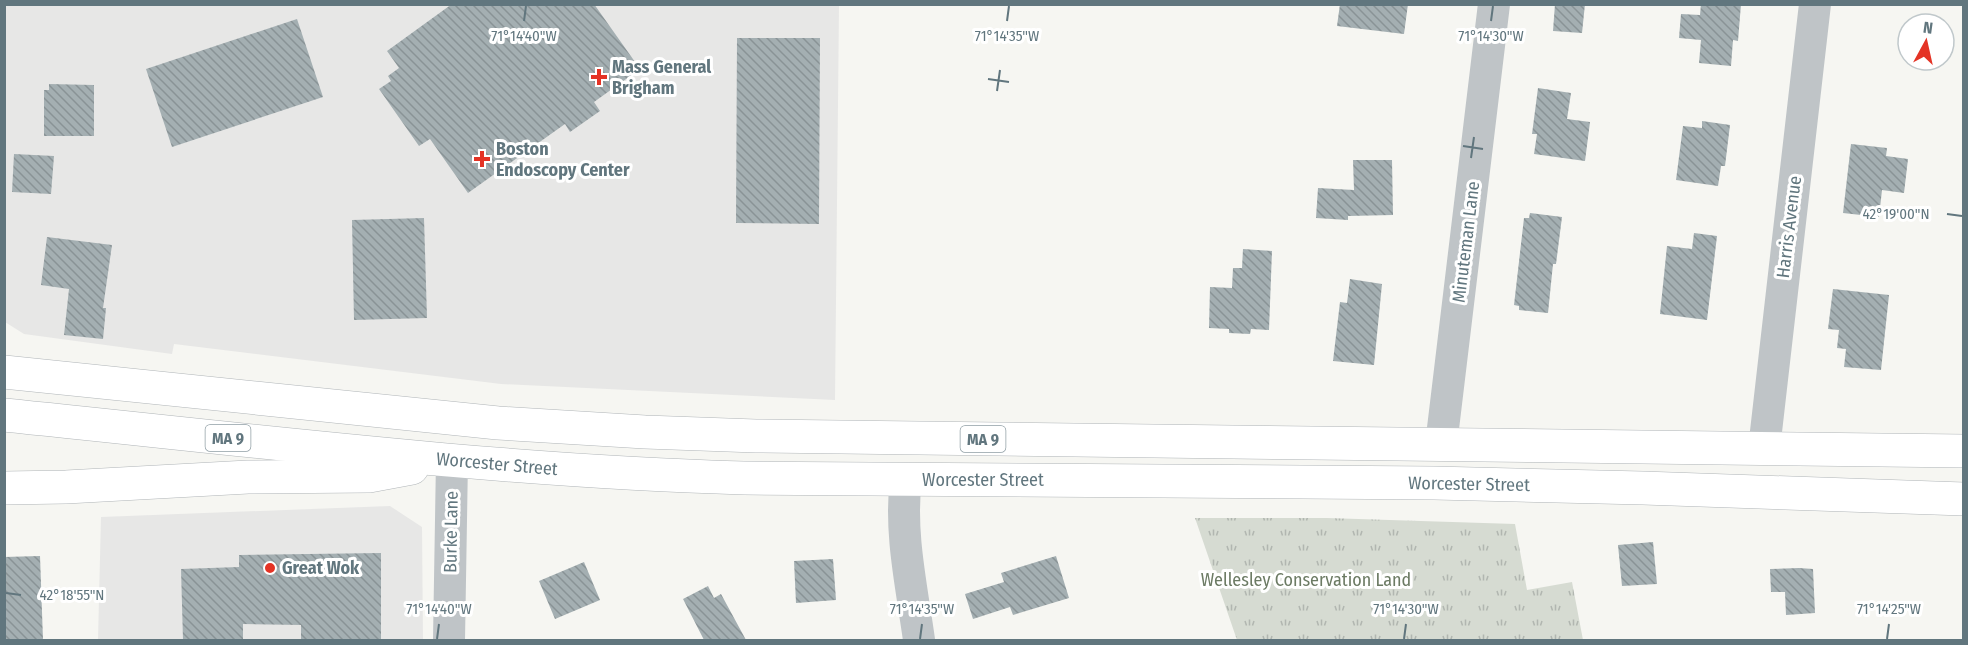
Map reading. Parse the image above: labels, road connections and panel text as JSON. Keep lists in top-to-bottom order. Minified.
{"streets":{"highway":["MA 9","Worcester Street"],"street":["Harris Avenue","Minuteman Lane","Burke Lane"]},"crossings":[["Harris Avenue","MA 9"],["Minuteman Lane","MA 9"],["Worcester Street","Burke Lane"]],"parks":["Wellesley Conservation Land"],"places":{"health":["Mass General Brigham","Boston Endoscopy Center"],"other":["Great Wok"]},"north":"top","coordinates":["71°14'40\"W","71°14'35\"W","71°14'30\"W","42°19'00\"N","42°18'55\"N","71°14'25\"W"]}
